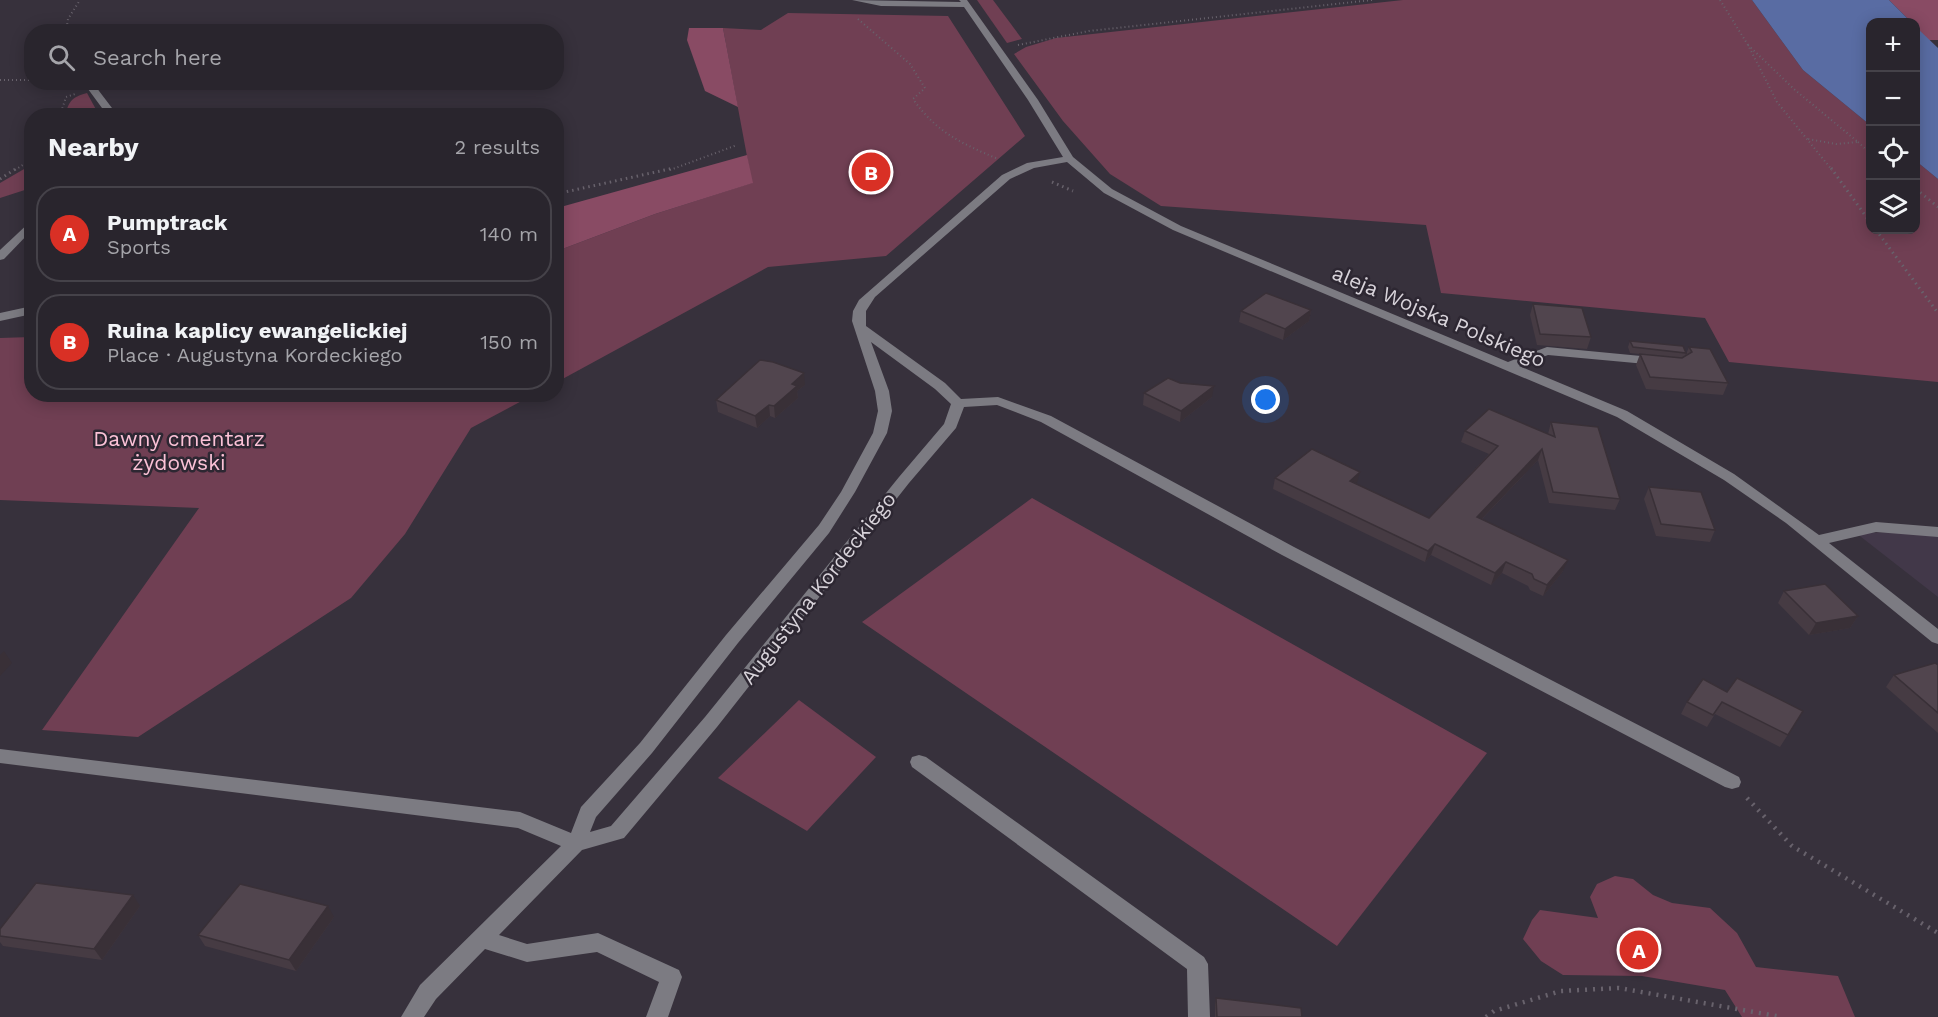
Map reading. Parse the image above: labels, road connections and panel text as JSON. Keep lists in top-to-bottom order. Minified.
{"streets":{"street":["aleja Wojska Polskiego","Augustyna Kordeckiego"]},"crossings":[["aleja Wojska Polskiego","Augustyna Kordeckiego"]],"parks":["Dawny cmentarz żydowski"],"page":{"map_buttons":["+","−"],"search":"Search here","heading":["Nearby","2 results"],"pins":["B","A"],"list":[{"mark":"A","name":"Pumptrack","note":"Sports","value":"140 m"},{"mark":"B","name":"Ruina kaplicy ewangelickiej","note":"Place · Augustyna Kordeckiego","value":"150 m"}]}}
